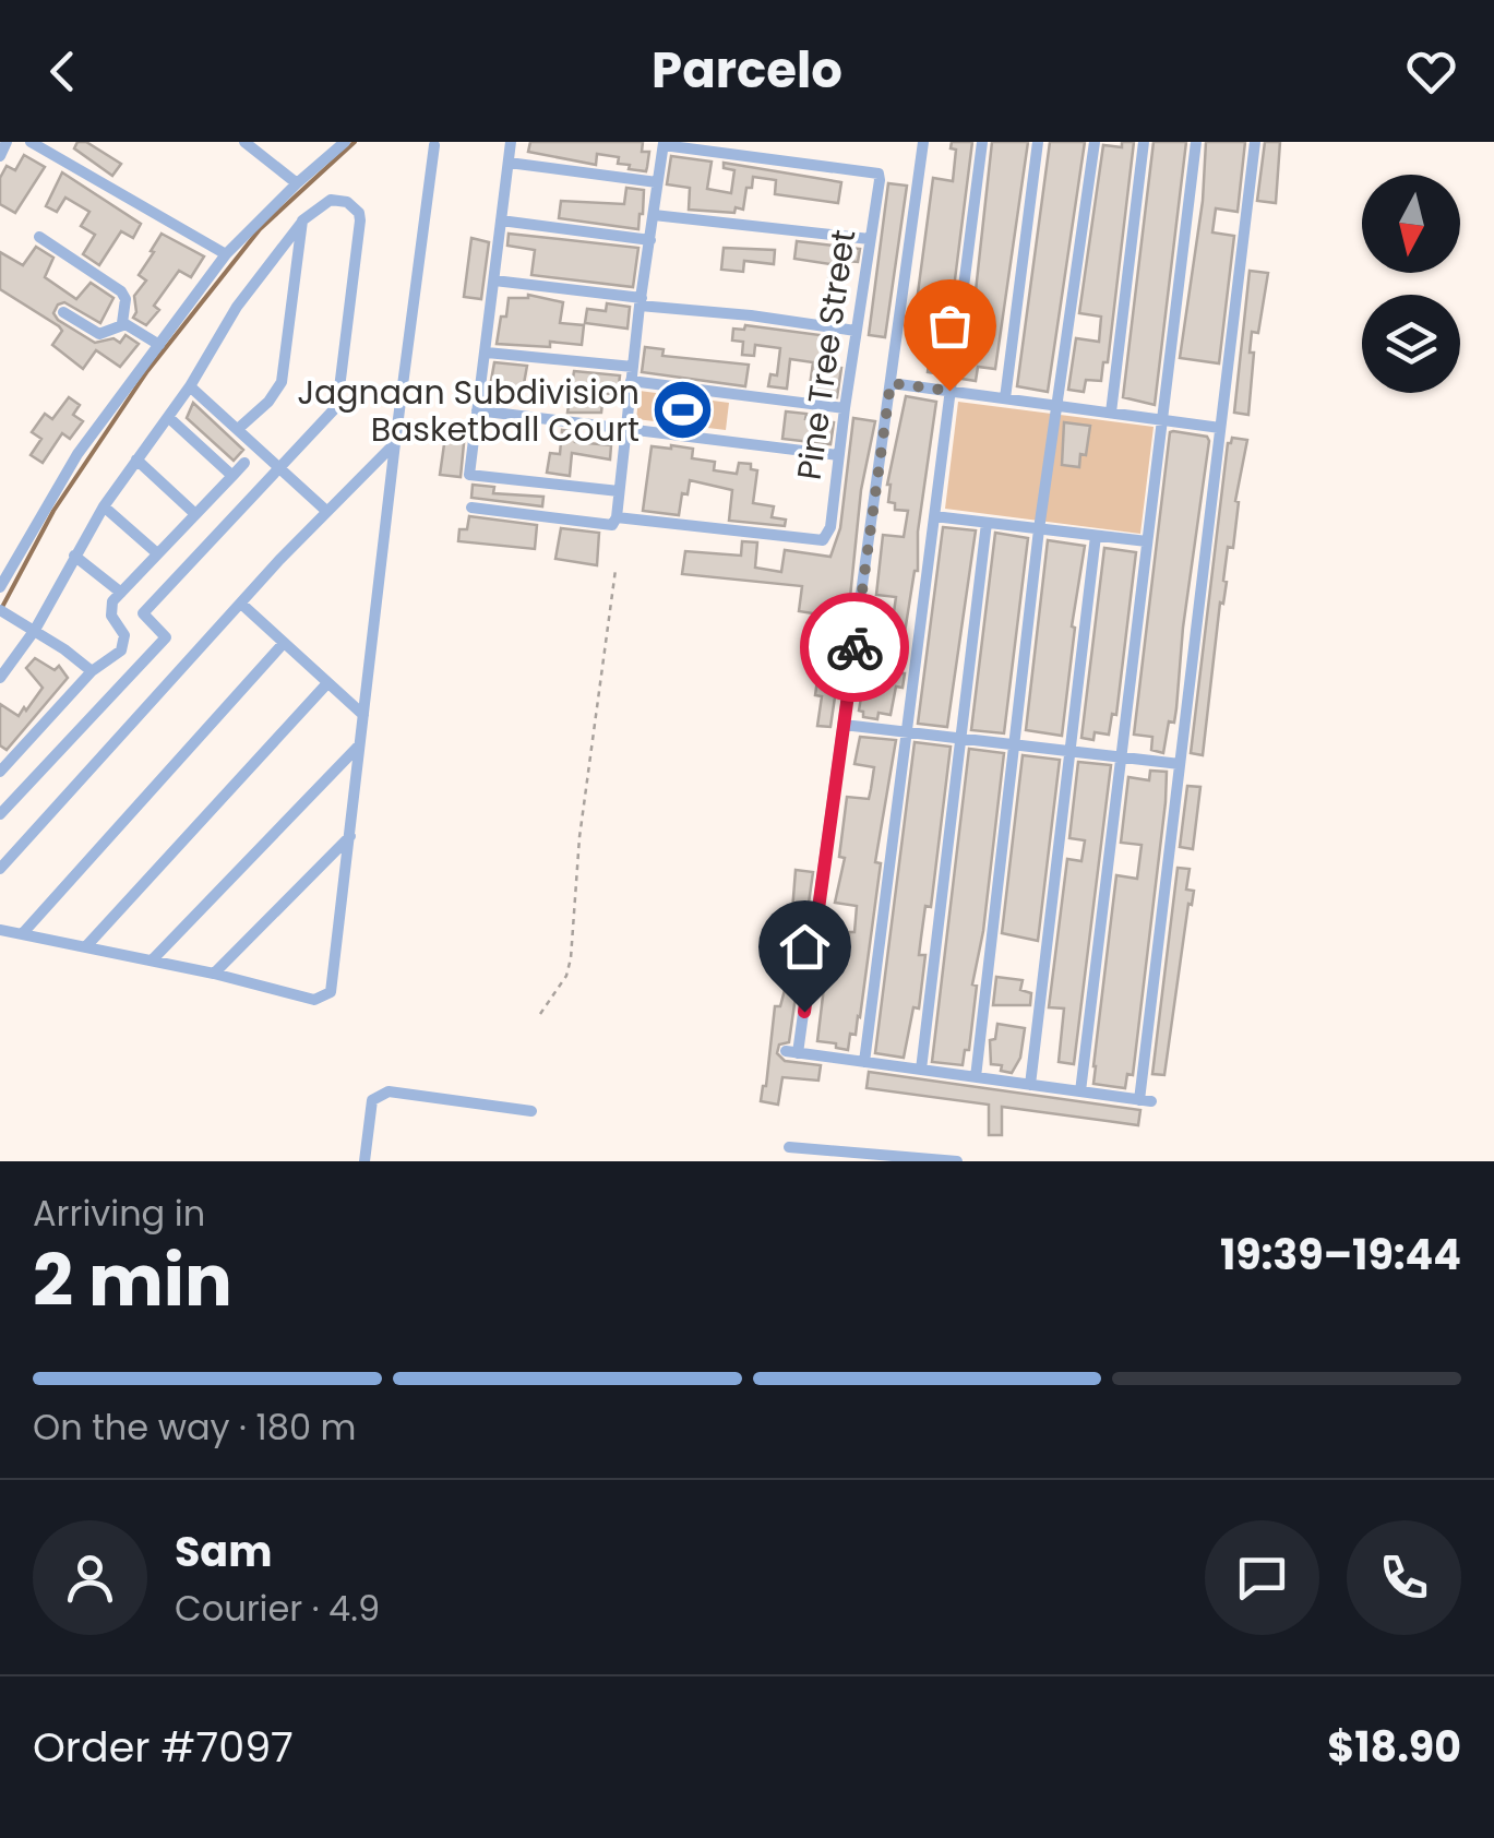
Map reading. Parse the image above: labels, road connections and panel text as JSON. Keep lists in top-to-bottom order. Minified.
{"streets":{"street":["Pine Tree Street"]},"places":{"sports":["Jagnaan Subdivision Basketball Court"]},"north":"bottom","page":{"header":"Parcelo","heading":["2 min","Arriving in","19:39–19:44"],"panel":["Sam","Courier · 4.9","Order #7097","$18.90"],"bar":"On the way · 180 m"}}
